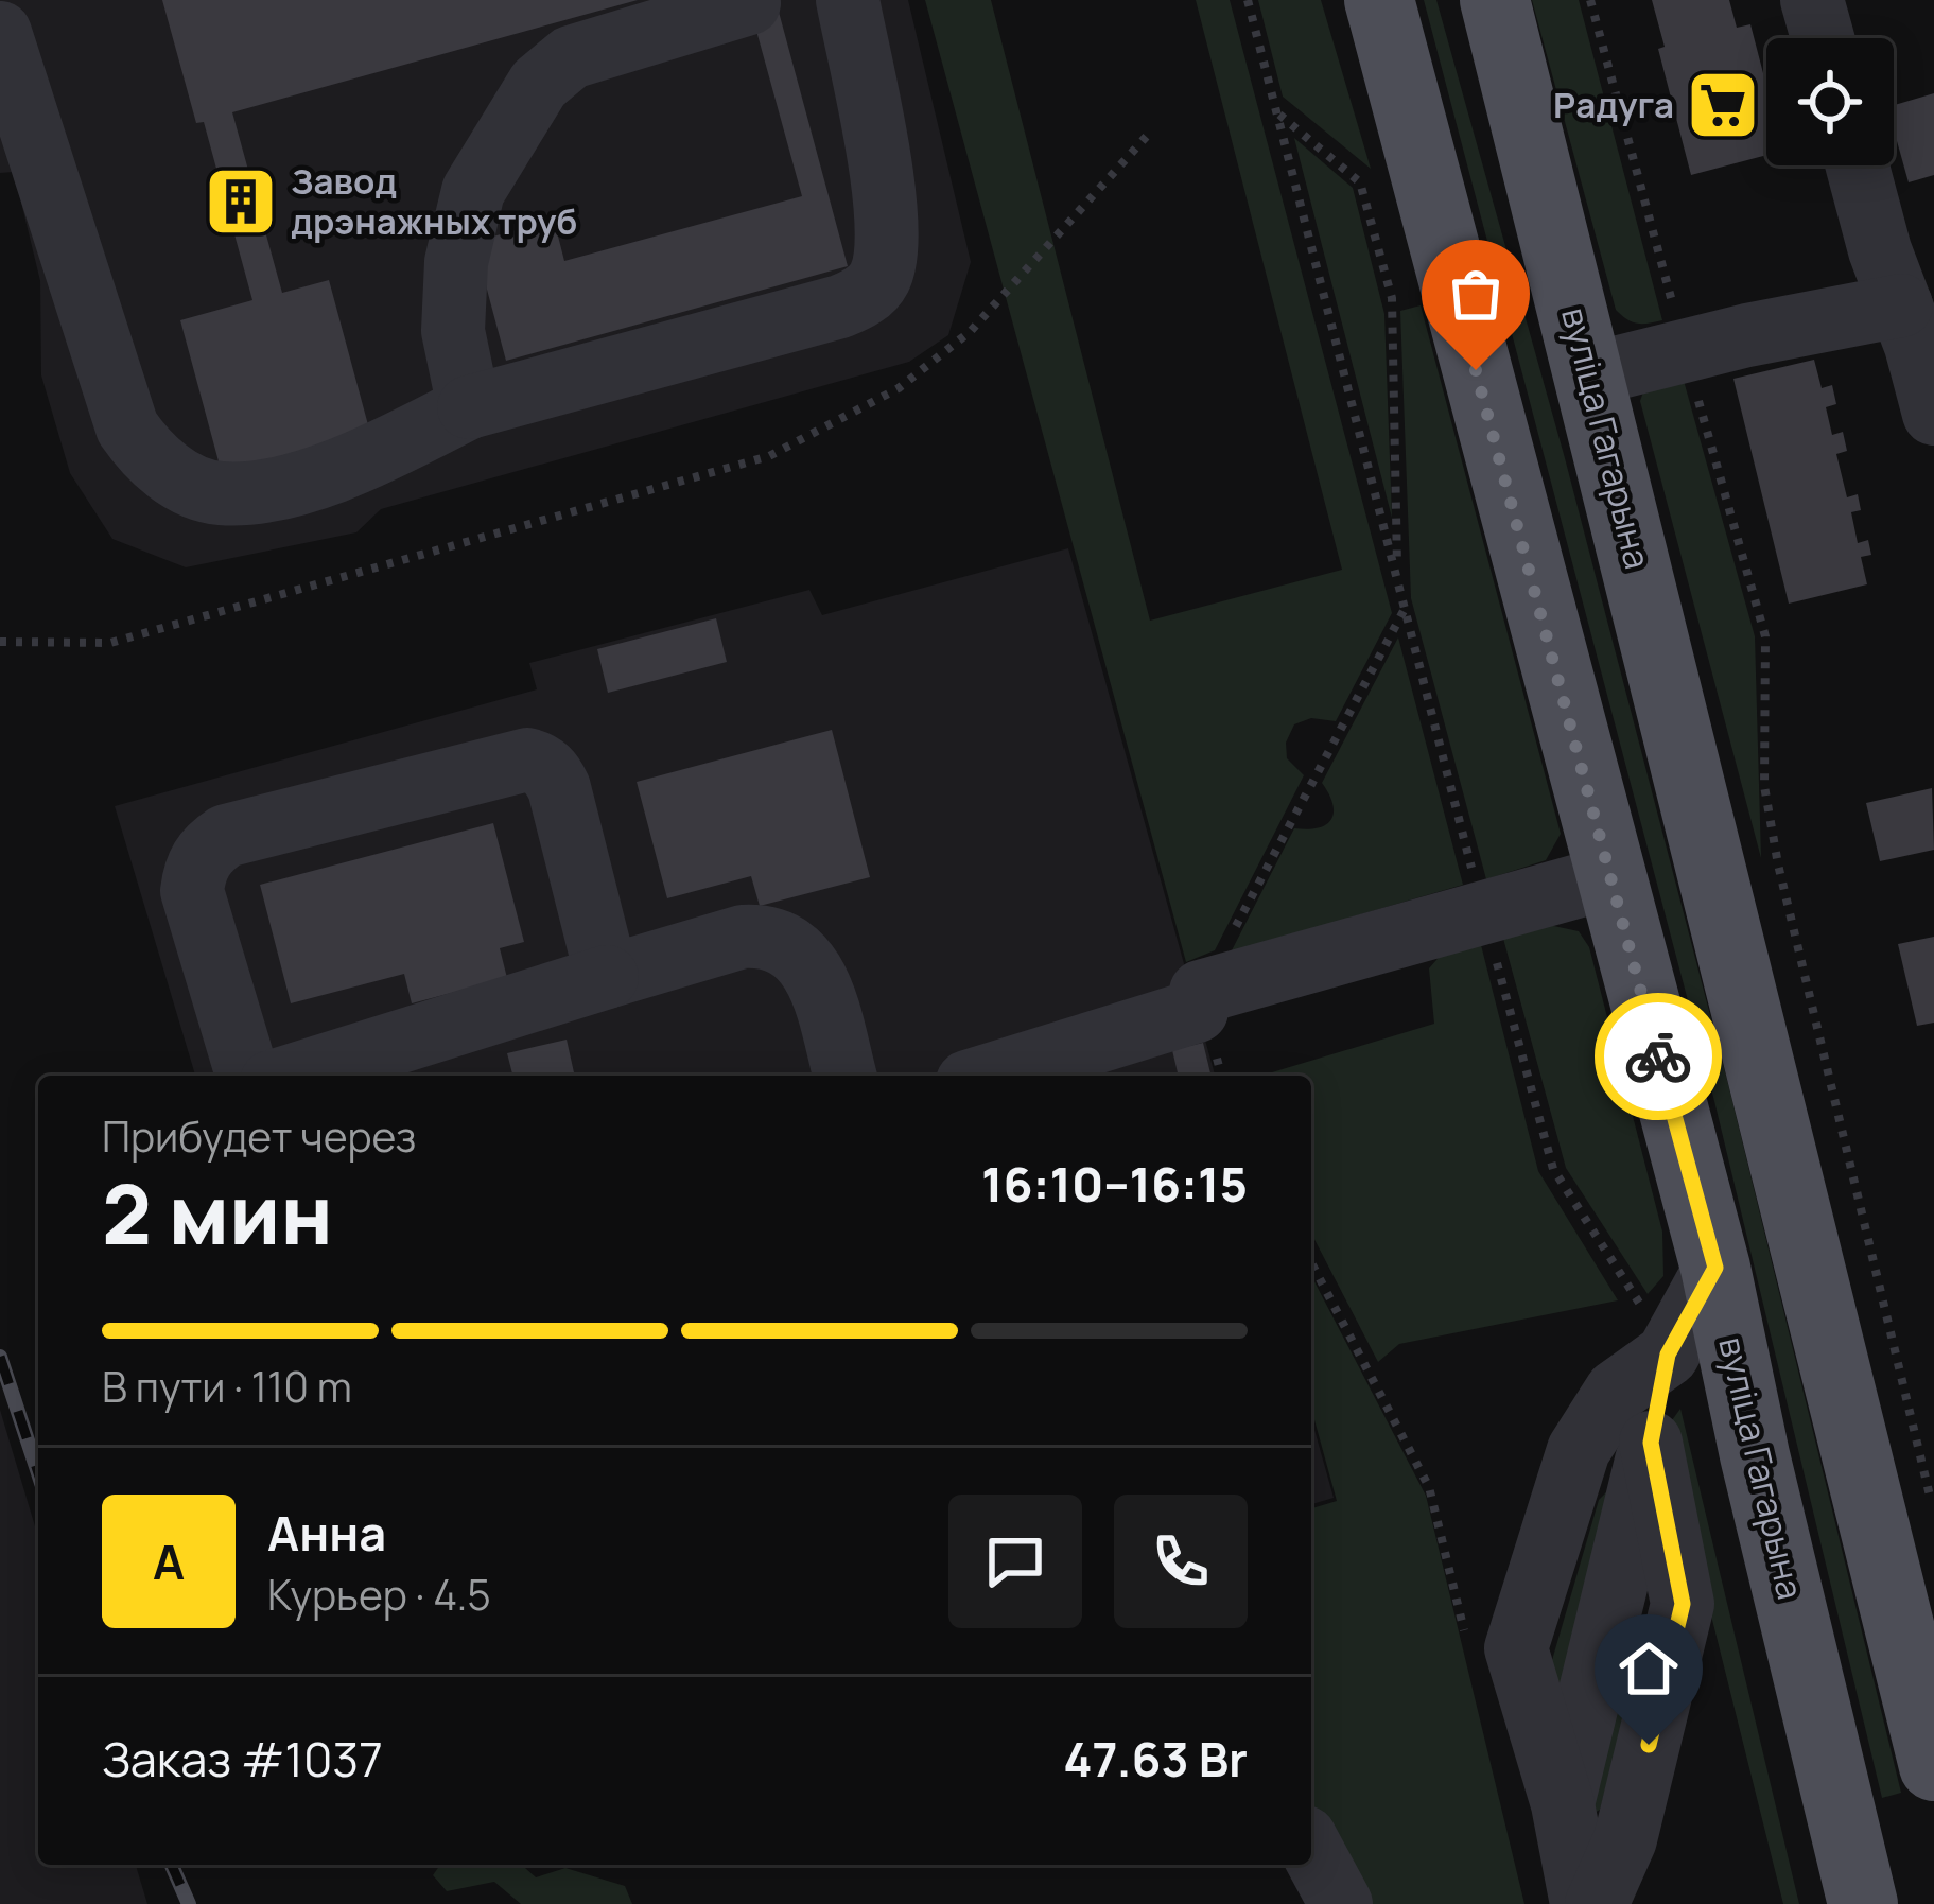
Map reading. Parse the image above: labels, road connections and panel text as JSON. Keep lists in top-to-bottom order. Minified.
{"streets":{"main road":["вуліца Гагарына"]},"places":{"supermarket":["Радуга"],"building":["Завод дрэнажных труб"]},"page":{"heading":["2 мин","Прибудет через","16:10–16:15"],"panel":["Анна","Курьер · 4.5","Заказ #1037","47.63 Br"],"bar":"В пути · 110 m","round":"А"}}
